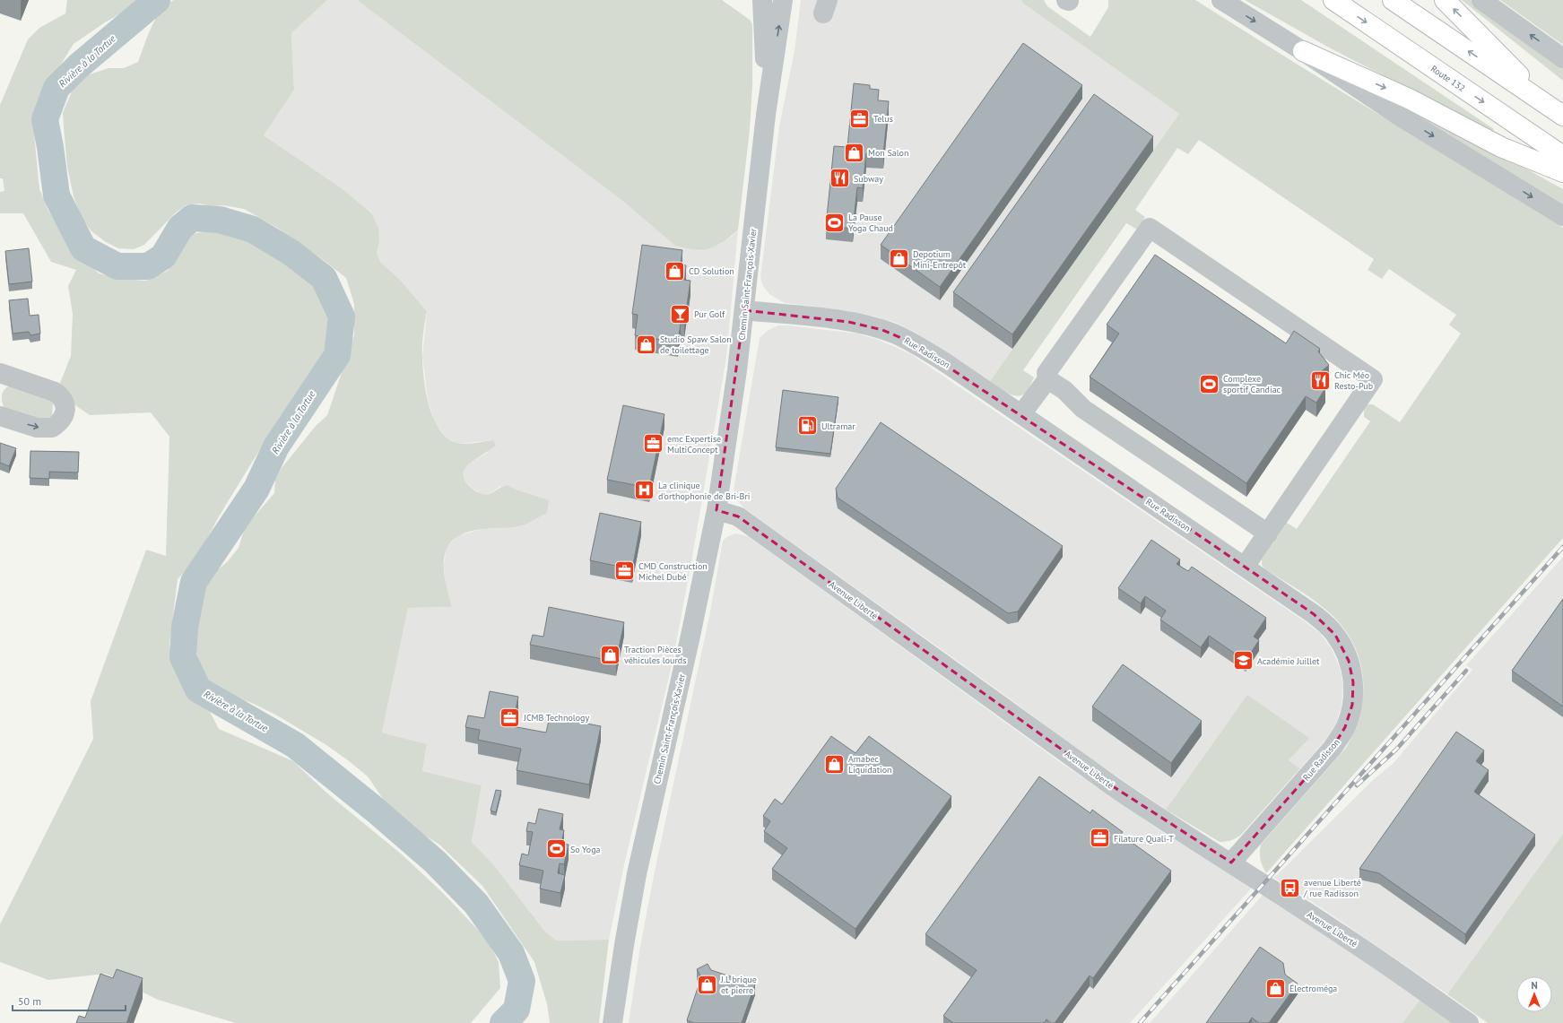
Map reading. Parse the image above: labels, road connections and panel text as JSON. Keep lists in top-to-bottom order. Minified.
{"streets":{"highway":["Route 132"],"street":["Chemin Saint-François-Xavier","Rue Radisson","Avenue Liberté"]},"crossings":[["Chemin Saint-François-Xavier","Rue Radisson"],["Chemin Saint-François-Xavier","Avenue Liberté"],["Rue Radisson","Avenue Liberté"]],"water":["Rivière à la Tortue"],"places":{"office":["Telus","emc Expertise MultiConcept","CMD Construction Michel Dubé","JCMB Technology","Filature Quali-T"],"shop":["Mon Salon","Depotium Mini-Entrepôt","CD Solution","Studio Spaw Salon de toilettage","Traction Pièces véhicules lourds","Amabec Liquidation","J.L brique et pierre","Électroméga"],"restaurant":["Subway","Chic Méo Resto-Pub"],"sports":["La Pause Yoga Chaud","Complexe sportif Candiac","So Yoga"],"bar":["Pur Golf"],"fuel station":["Ultramar"],"hospital":["La clinique d'orthophonie de Bri-Bri"],"school or university":["Académie Juillet"],"bus stop":["avenue Liberté / rue Radisson"]},"scale_bar":"50 m","north":"top"}
